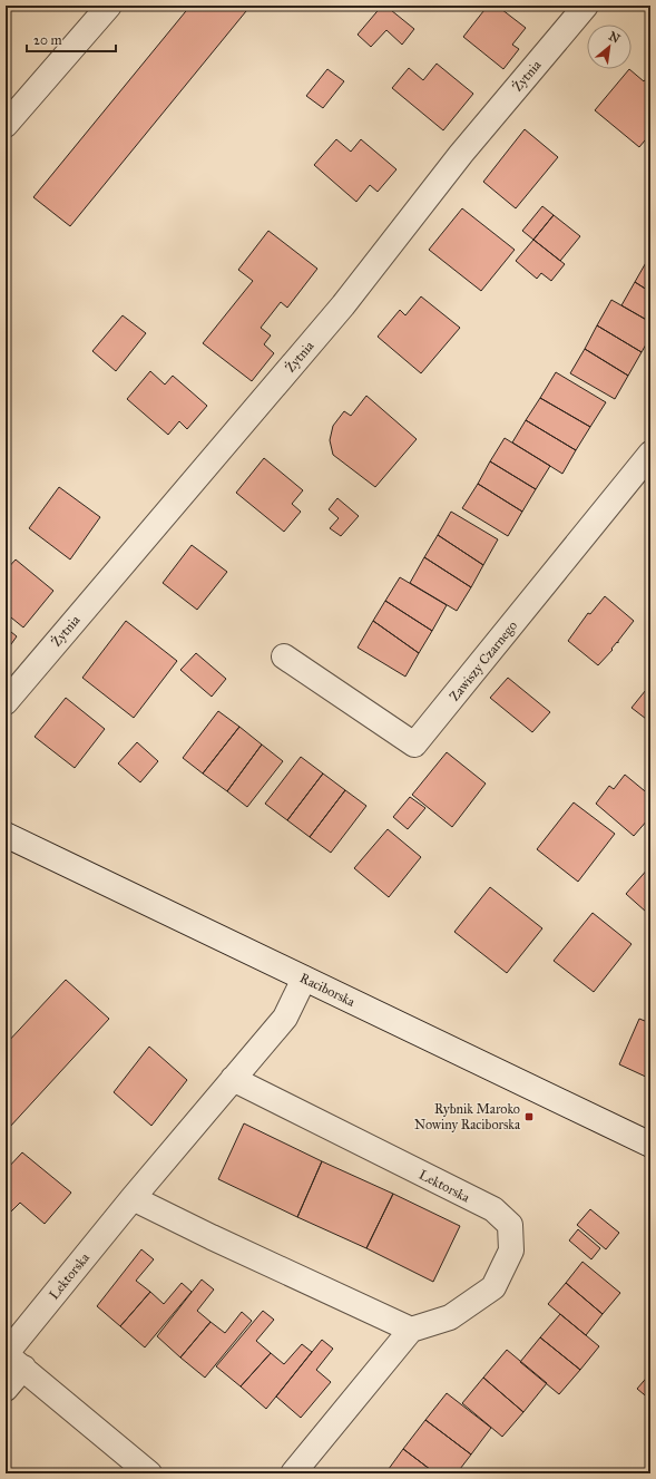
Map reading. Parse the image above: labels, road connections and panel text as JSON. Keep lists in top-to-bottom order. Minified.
{"streets":{"street":["Żytnia","Zawiszy Czarnego","Raciborska","Lektorska"]},"crossings":[["Raciborska","Lektorska"]],"places":{"transit":["Rybnik Maroko Nowiny Raciborska"]},"scale_bar":"20 m","north":"top right"}
